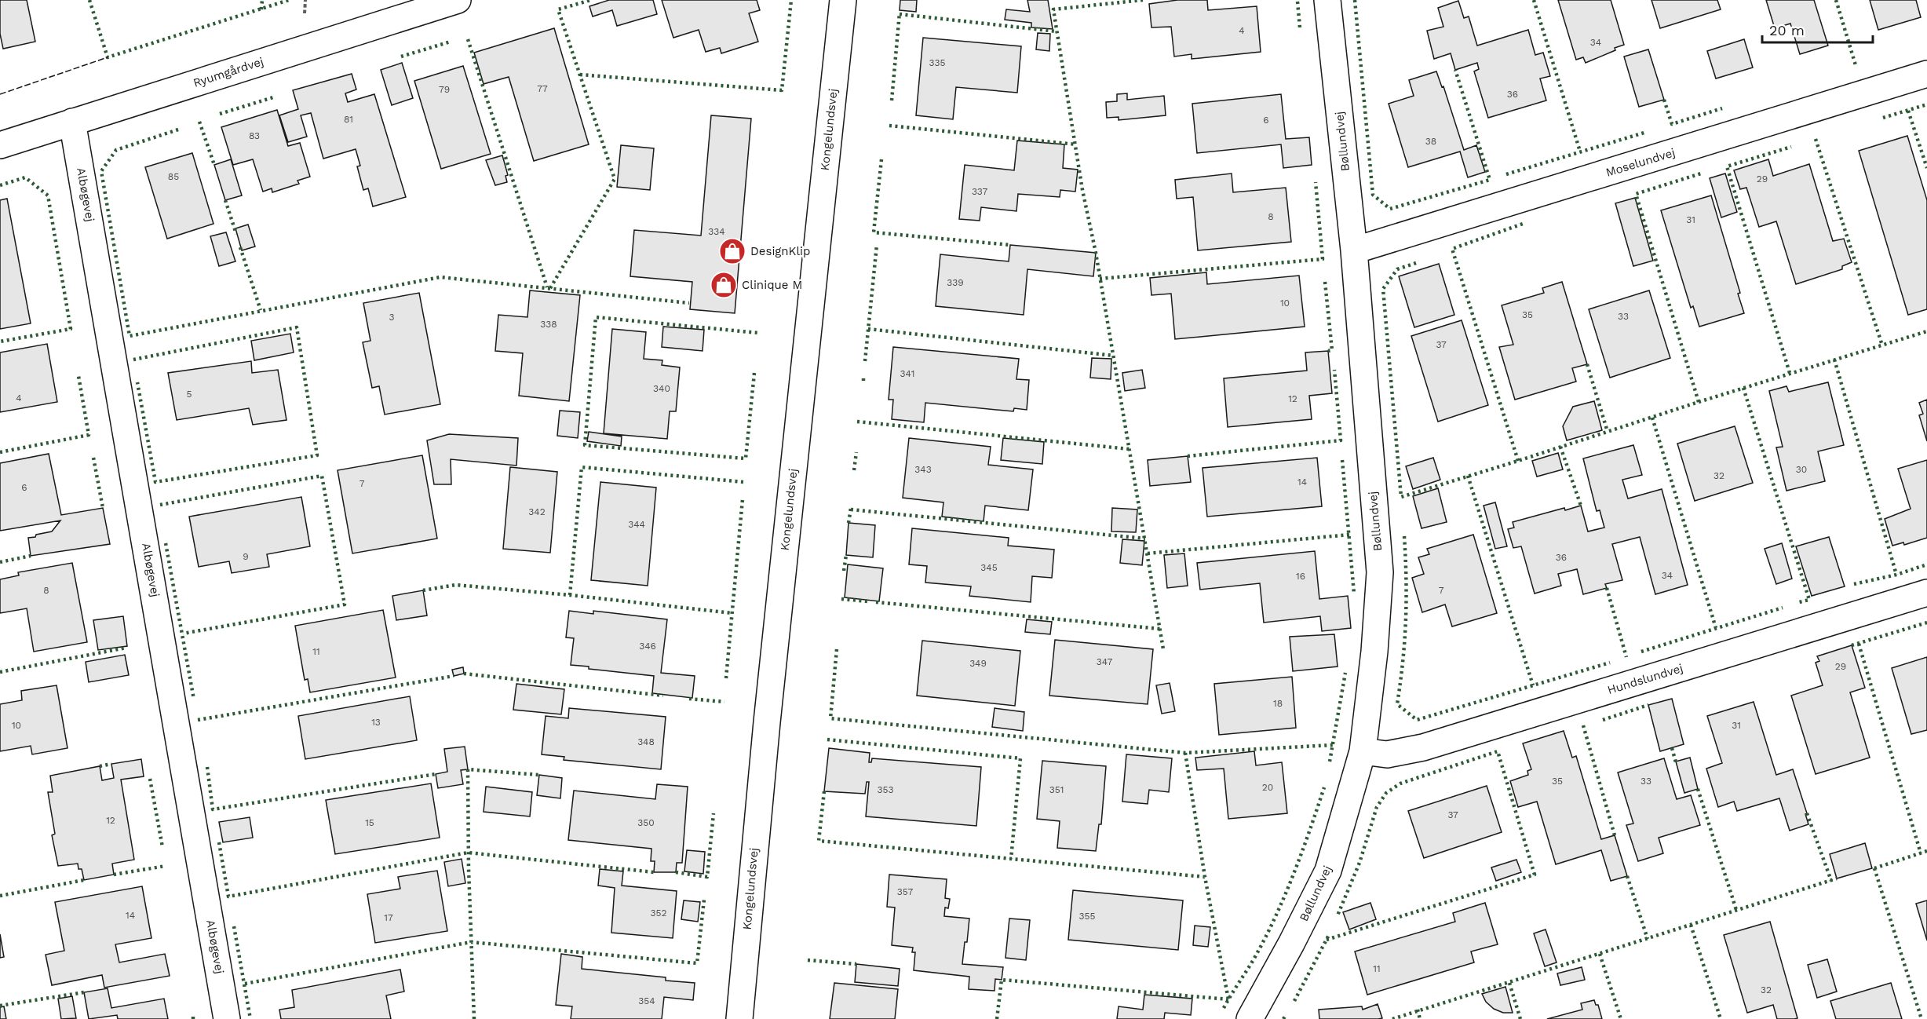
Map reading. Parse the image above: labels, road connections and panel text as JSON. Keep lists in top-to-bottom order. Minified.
{"streets":{"street":["Ryumgårdvej","Kongelundsvej","Bøllundvej","Moselundvej","Albøgevej","Hundslundvej"]},"crossings":[["Ryumgårdvej","Albøgevej"],["Bøllundvej","Moselundvej"],["Bøllundvej","Hundslundvej"]],"places":{"shop":["DesignKlip","Clinique M"]},"house_numbers":["4","34","335","77","79","36","81","6","83","38","85","29","337","8","31","334","339","10","35","33","3","338","37","341","340","5","4","12","343","30","32","14","7","6","342","344","9","36","345","34","16","8","7","346","11","347","349","29","18","13","10","31","348","35","33","20","353","351","37","12","15","350","357","352","14","355","17","11","32","354"],"scale_bar":"20 m"}
